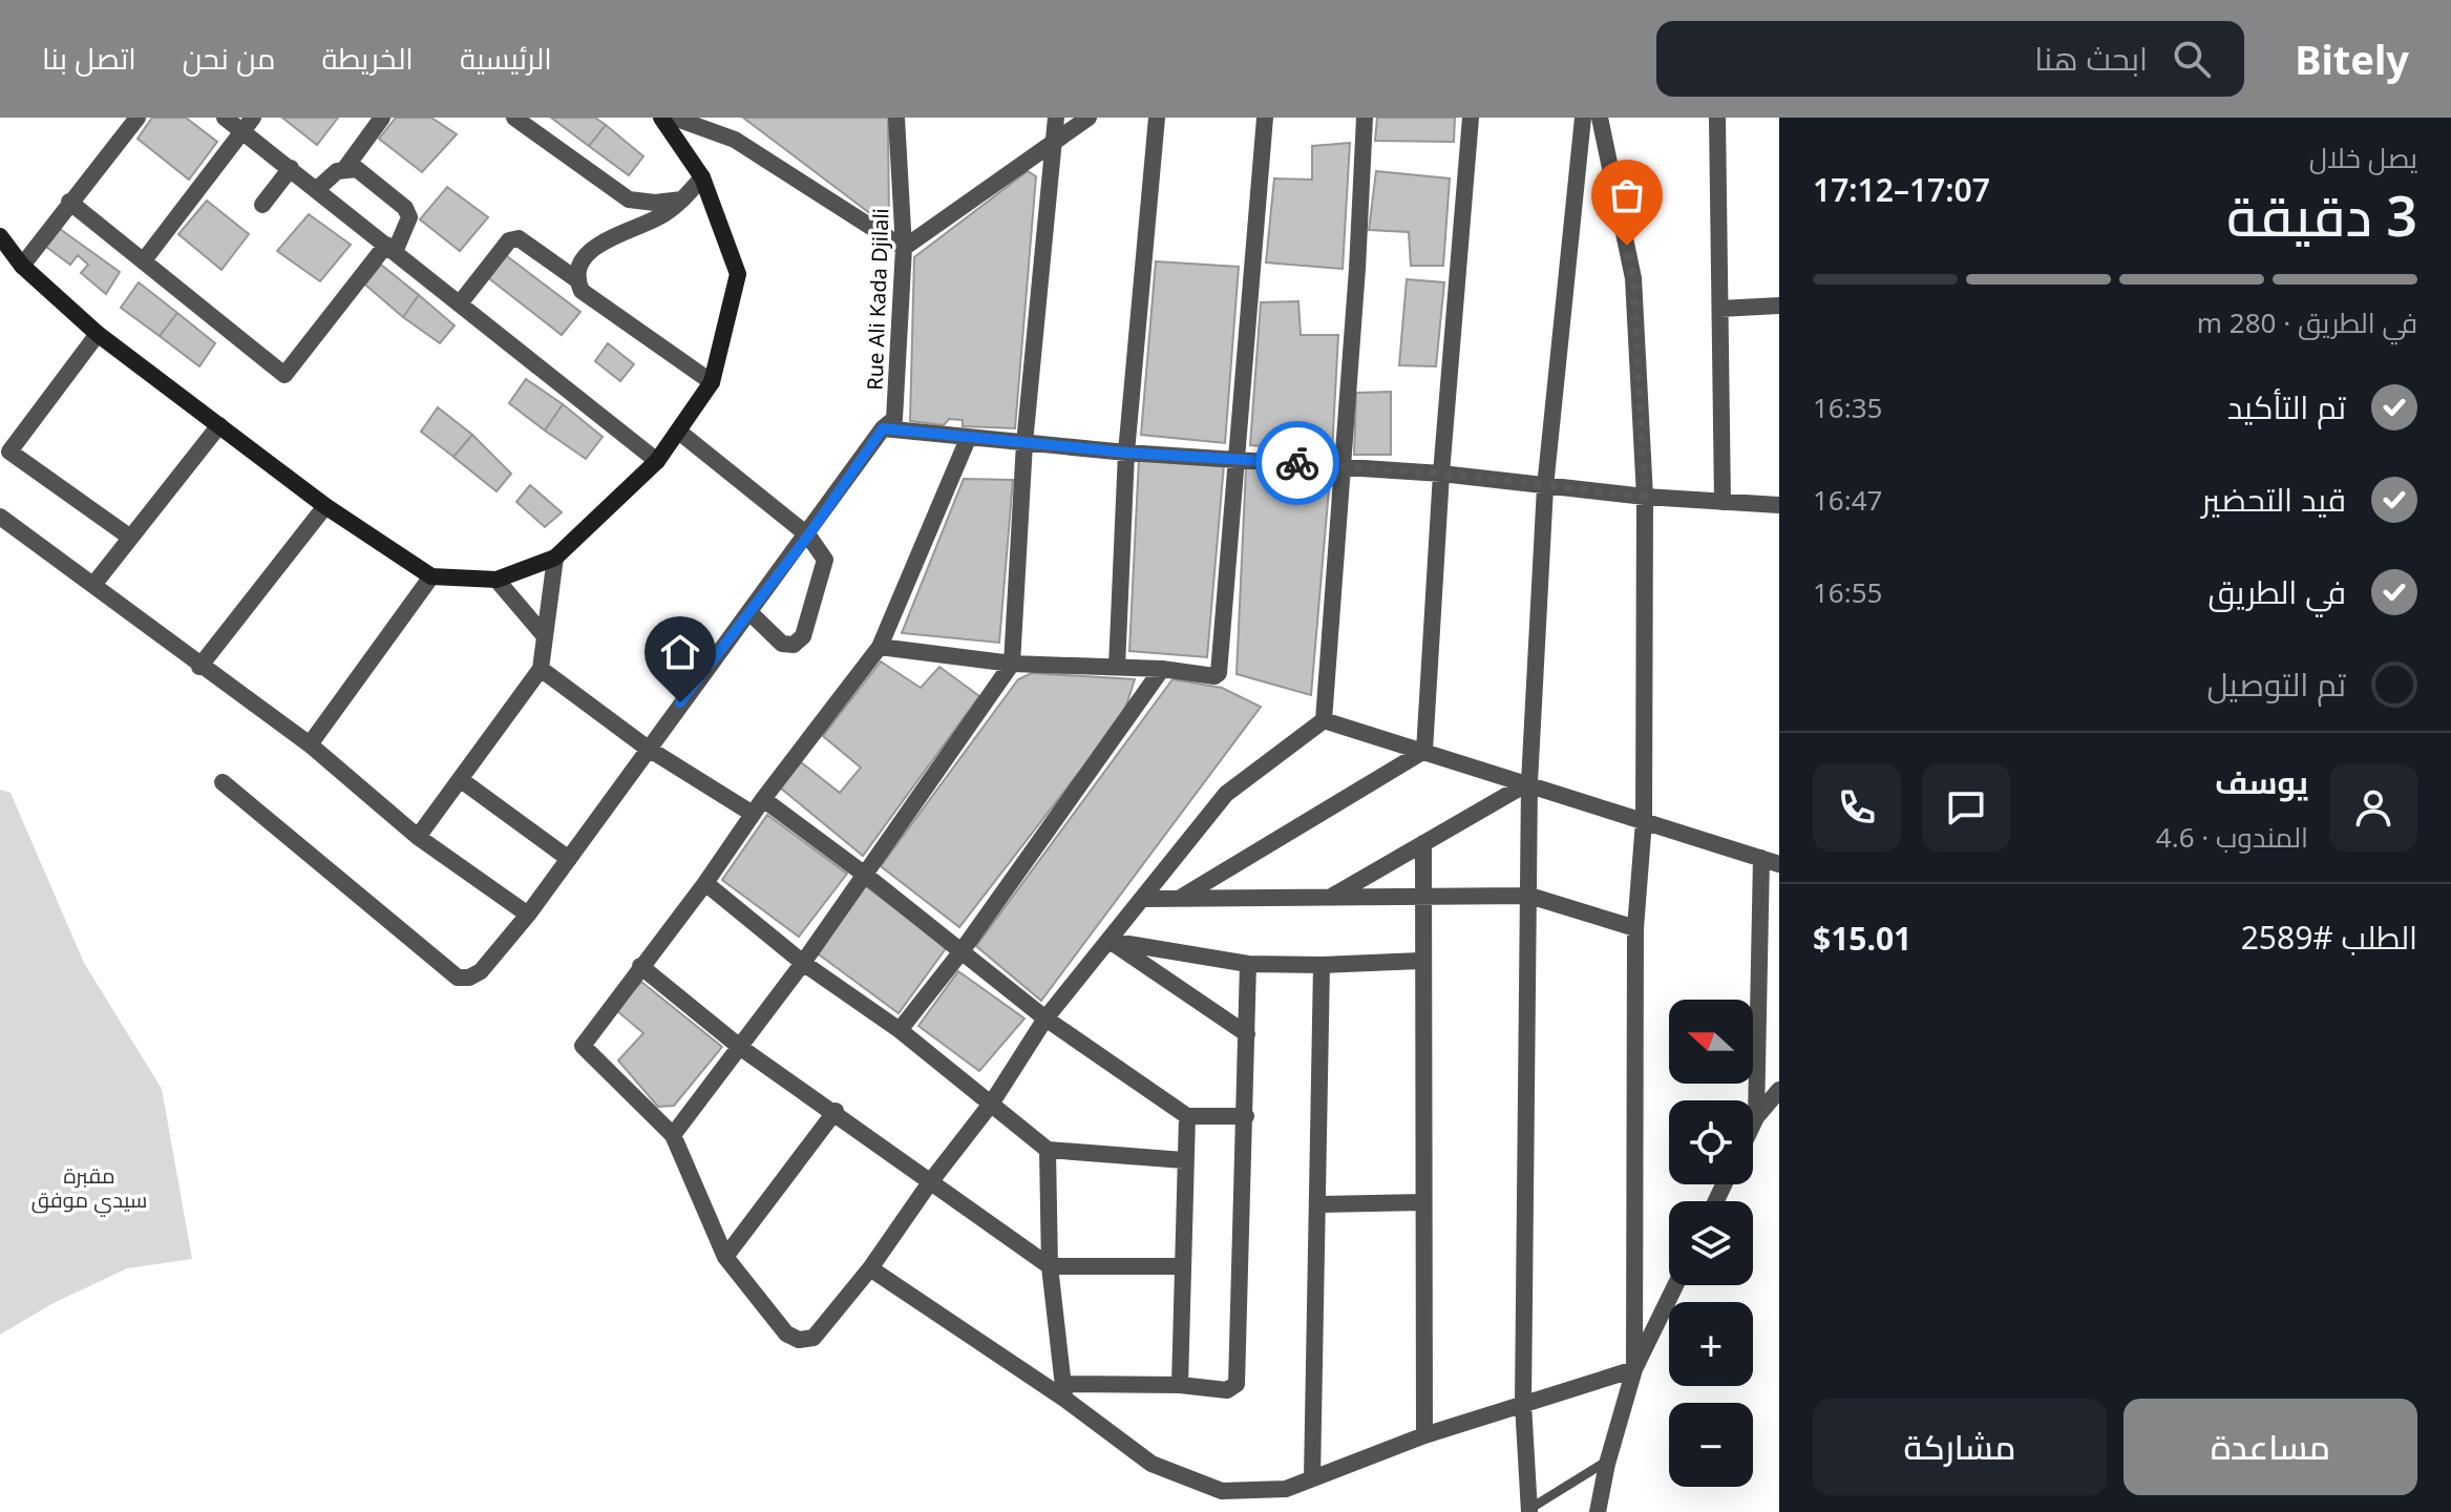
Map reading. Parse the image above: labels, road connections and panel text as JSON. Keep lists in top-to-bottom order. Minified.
{"streets":{"street":["Rue Ali Kada Djilali"]},"parks":["مقبرة سيدي موفق"],"north":"left","page":{"header":"Bitely","search":"ابحث هنا","nav":["الرئيسية","الخريطة","من نحن","اتصل بنا"],"heading":["3 دقيقة","يصل خلال","17:07–17:12"],"panel":["يوسف","المندوب · 4.6","الطلب #2589","$15.01"],"bar":"في الطريق · 280 m","list":[["تم التأكيد","16:35"],["قيد التحضير","16:47"],["في الطريق","16:55"],"تم التوصيل"],"map_buttons":["+","−"],"buttons":["مساعدة","مشاركة"]}}
